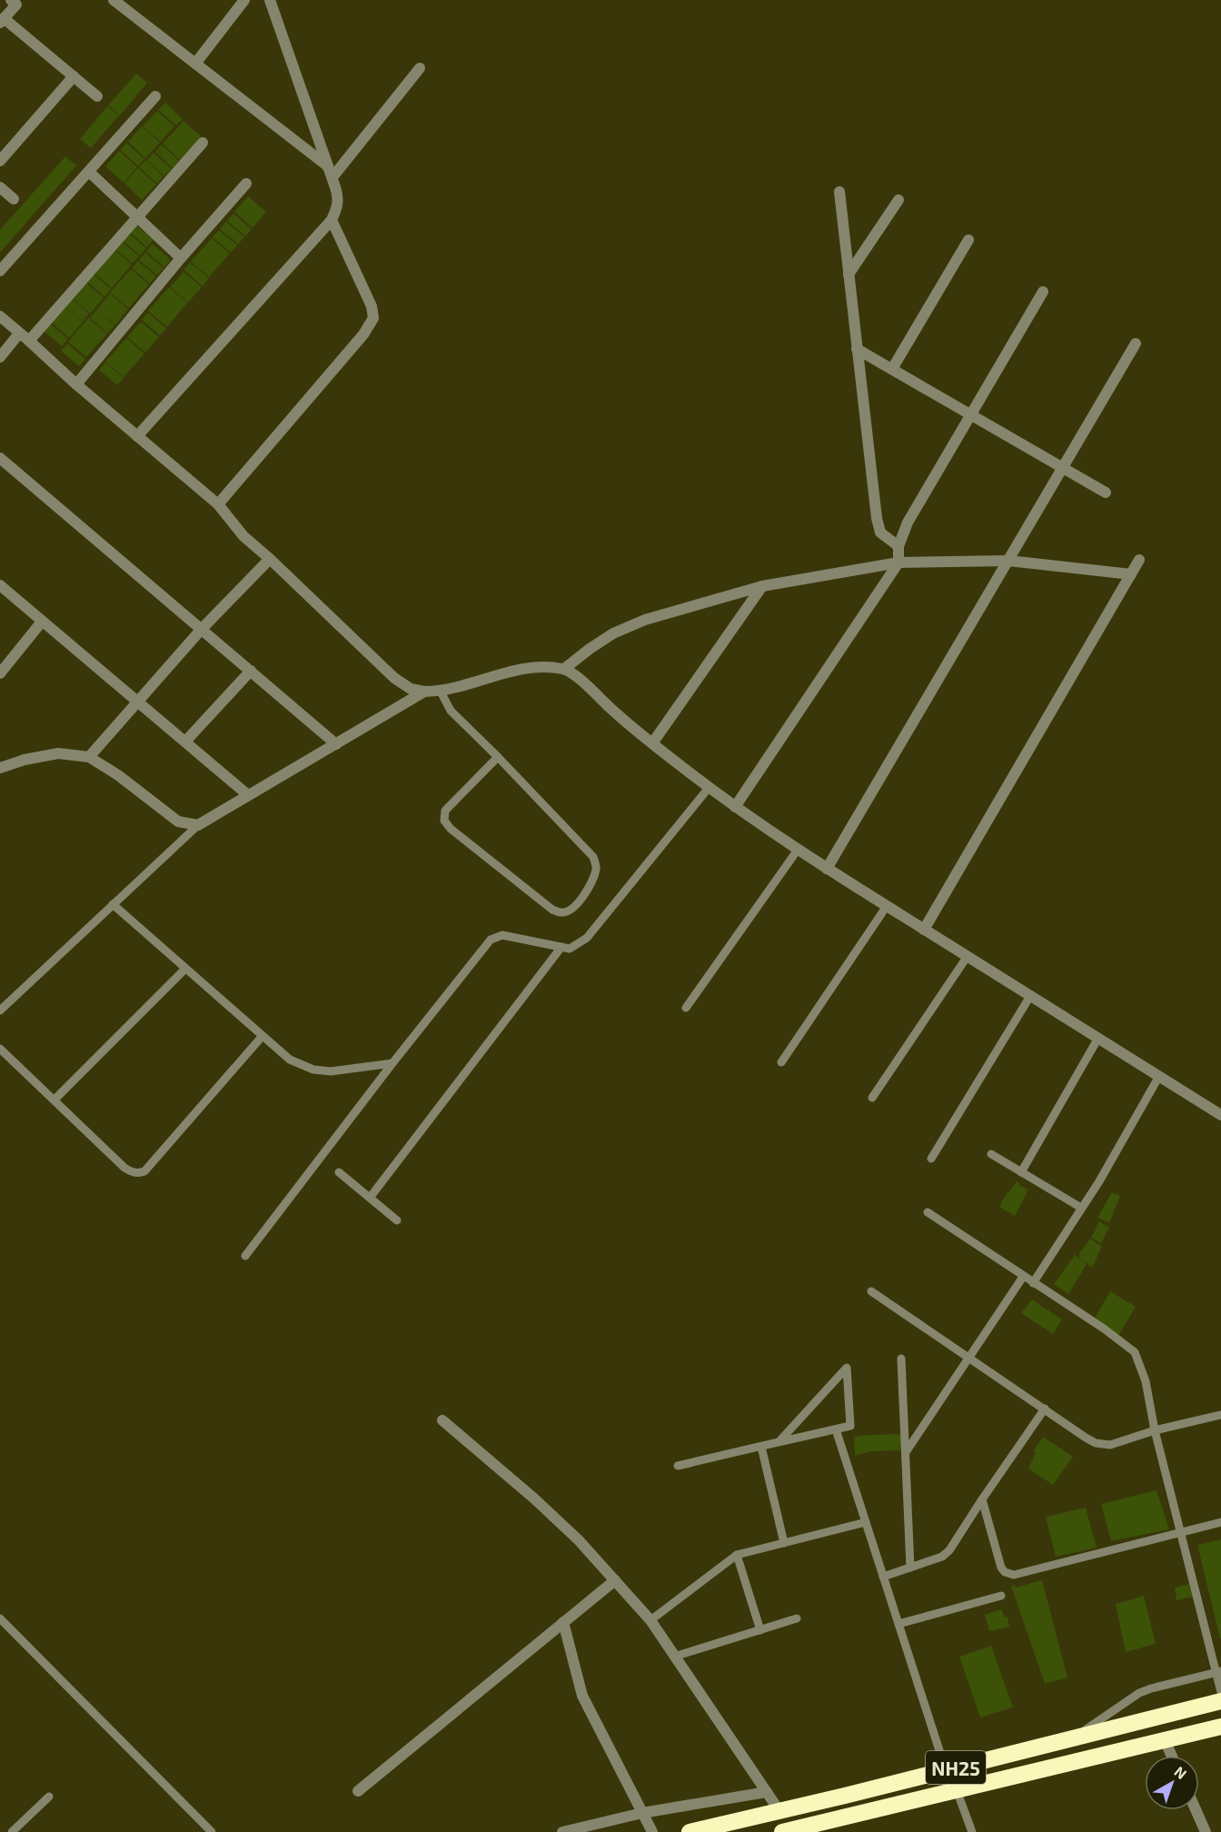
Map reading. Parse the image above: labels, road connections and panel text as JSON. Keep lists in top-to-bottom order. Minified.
{"streets":{"highway":["NH25"]},"north":"top right"}
